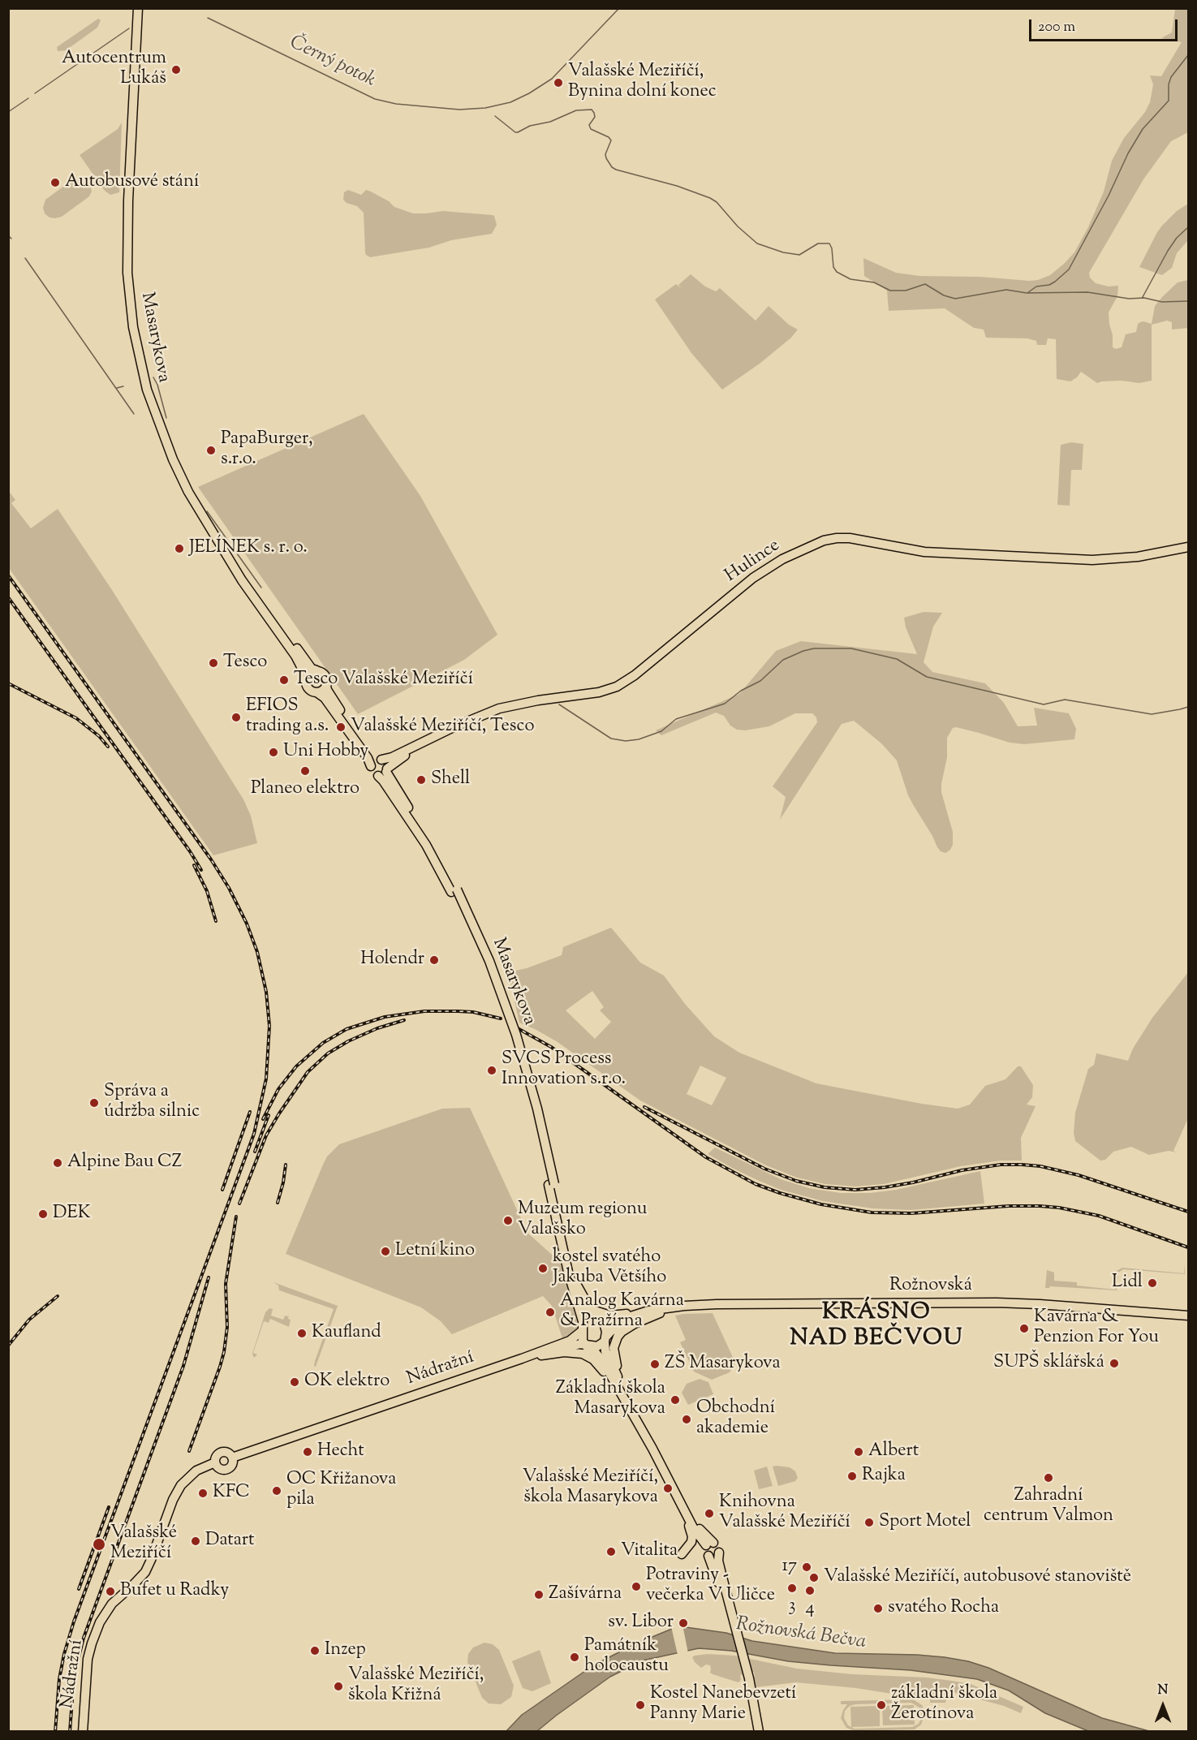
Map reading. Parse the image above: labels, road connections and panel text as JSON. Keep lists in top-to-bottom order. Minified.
{"streets":{"main road":["Masarykova","Hulince","Rožnovská","Nádražní"]},"crossings":[["Masarykova","Hulince"],["Masarykova","Rožnovská"],["Masarykova","Nádražní"],["Rožnovská","Nádražní"]],"districts":["KRÁSNO NAD BEČVOU"],"water":["Černý potok","Rožnovská Bečva"],"places":["Autocentrum Lukáš","Valašské Meziříčí, Bynina dolní konec","Autobusové stání","PapaBurger, s.r.o.","JELÍNEK s. r. o.","Tesco","Tesco Valašské Meziříčí","EFIOS trading a.s.","Valašské Meziříčí, Tesco","Uni Hobby","Planeo elektro","Shell","Holendr","SVCS Process Innovation s.r.o.","Správa a údržba silnic","Alpine Bau CZ","DEK","Muzeum regionu Valašsko","Letní kino","kostel svatého Jakuba Většího","Lidl","Analog Kavárna & Pražírna","Kavárna & Penzion For You","Kaufland","SUPŠ sklářská","ZŠ Masarykova","OK elektro","Základní škola Masarykova","Obchodní akademie","Hecht","Albert","Rajka","Zahradní centrum Valmon","Valašské Meziříčí, škola Masarykova","OC Křižanova pila","KFC","Knihovna Valašské Meziříčí","Sport Motel","Datart","Valašské Meziříčí","Vitalita","17","Valašské Meziříčí, autobusové stanoviště","Potraviny - večerka V Uličce","3","4","Bufet u Radky","Zašívárna","svatého Rocha","sv. Libor","Inzep","Památník holocaustu","Valašské Meziříčí, škola Křižná","Kostel Nanebevzetí Panny Marie","základní škola Žerotínova"],"scale_bar":"200 m","north":"top"}
